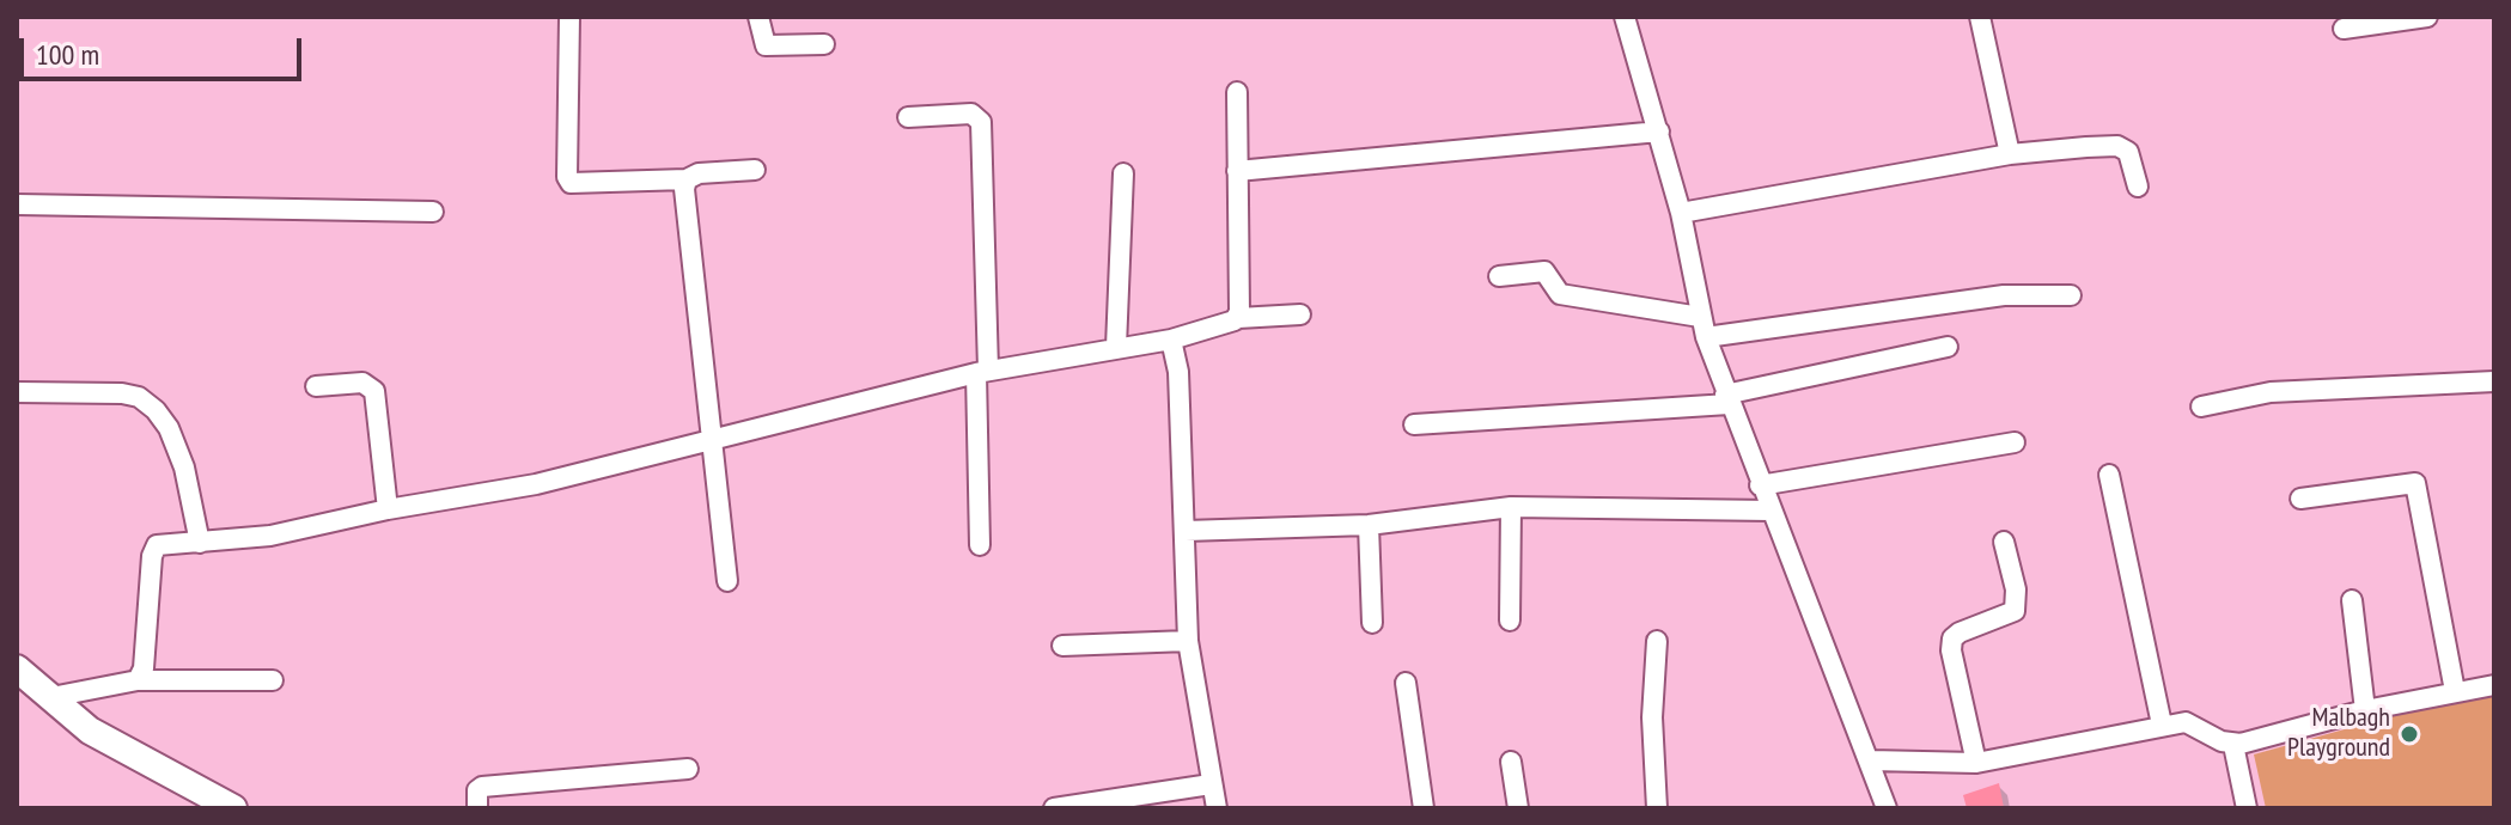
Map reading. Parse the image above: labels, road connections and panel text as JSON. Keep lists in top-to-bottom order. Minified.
{"places":["Malbagh Playground"],"scale_bar":"100 m"}
